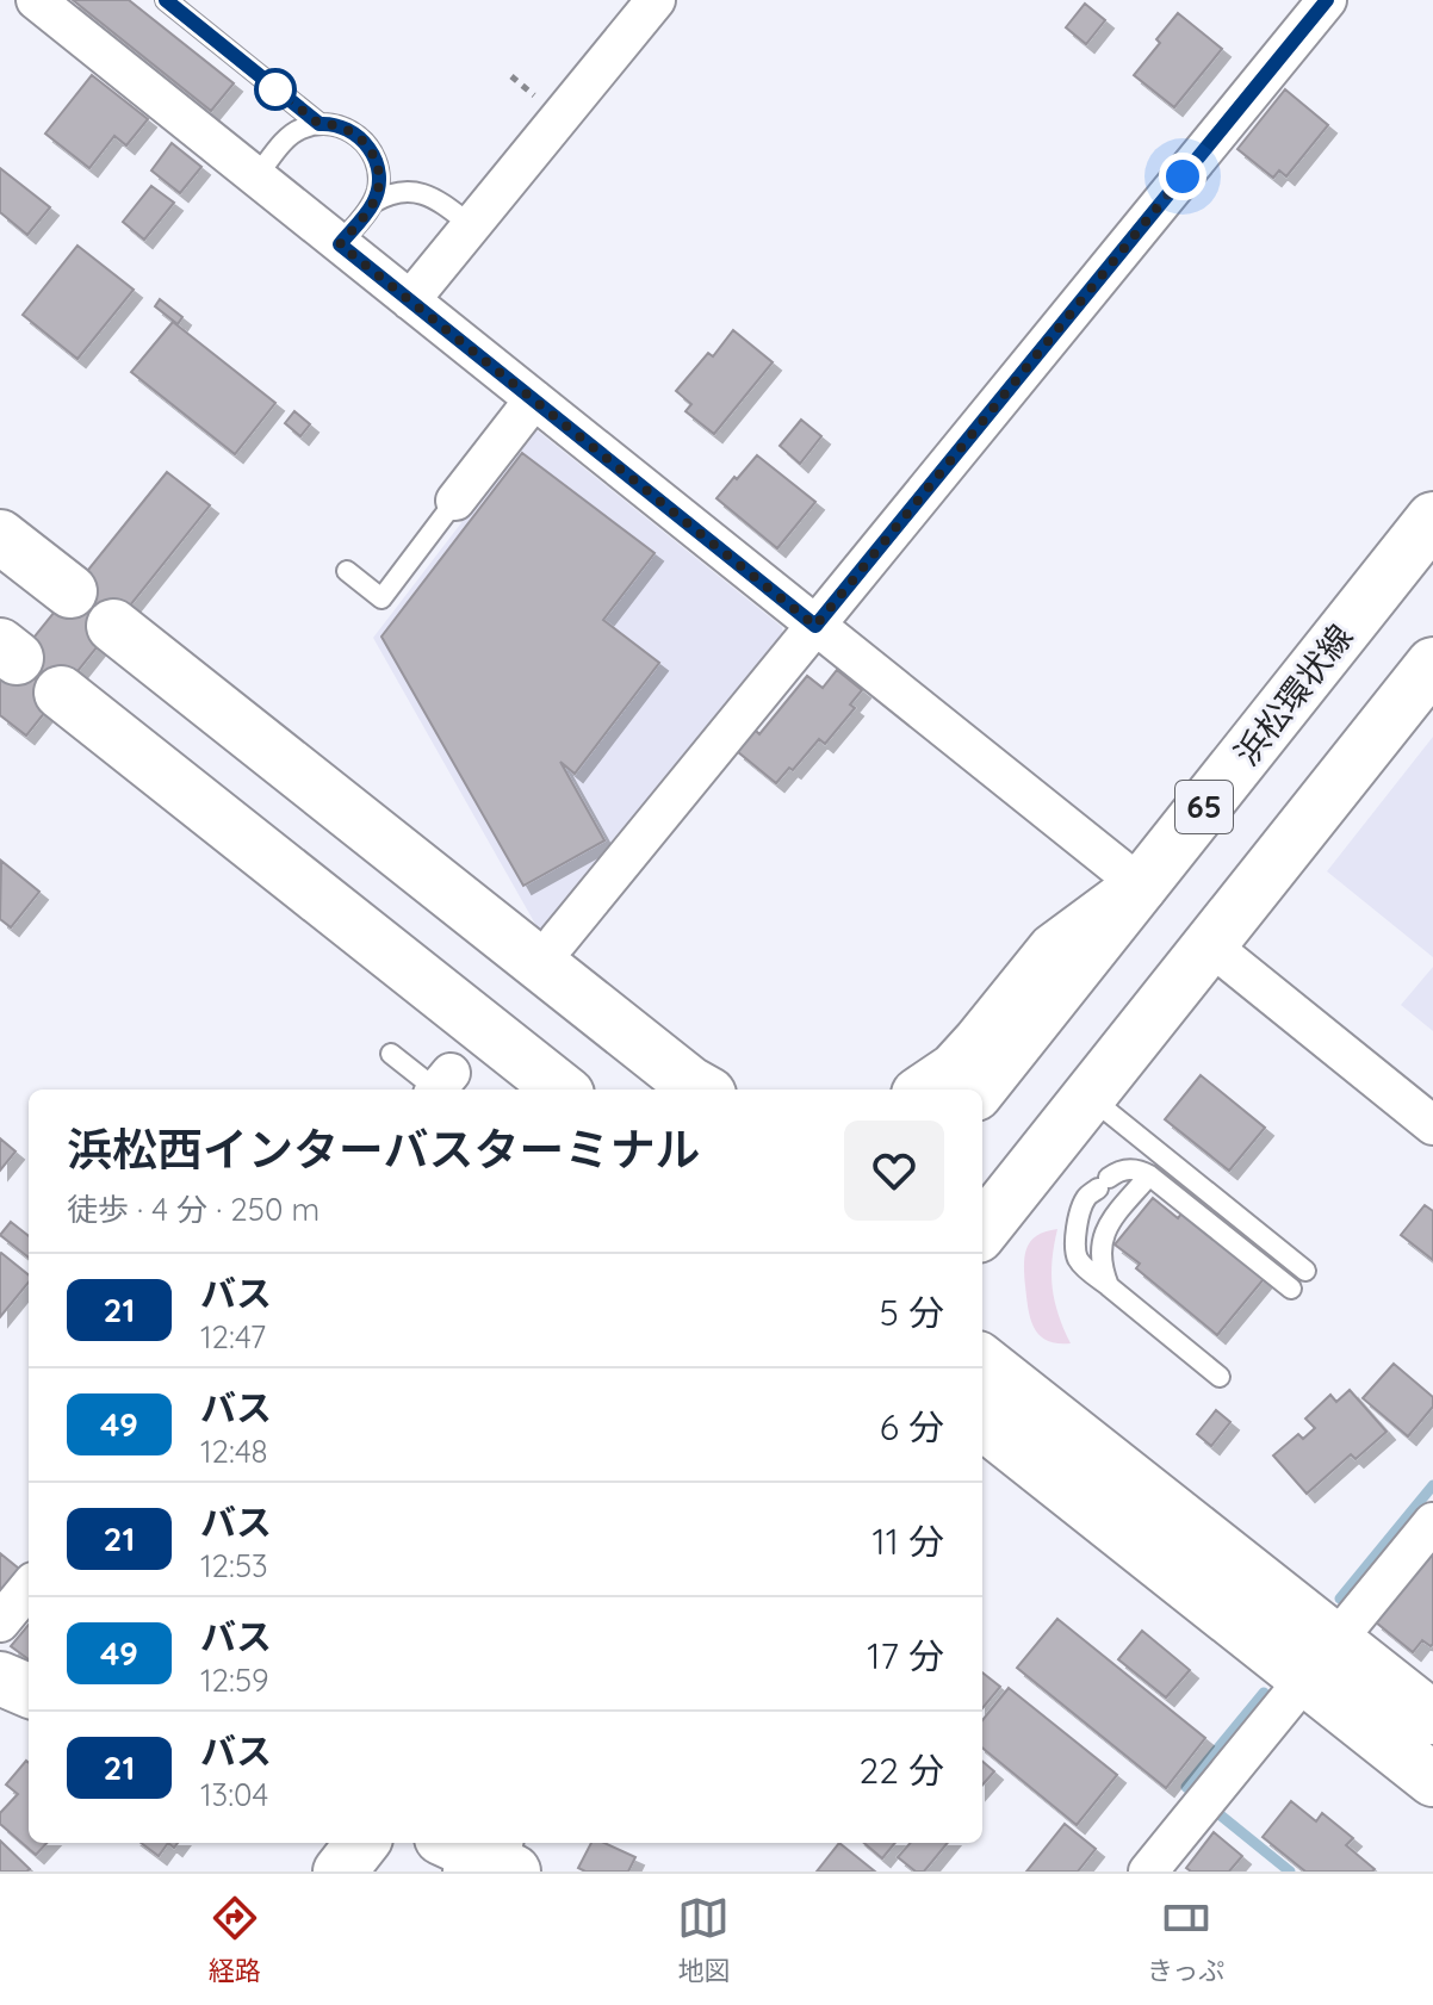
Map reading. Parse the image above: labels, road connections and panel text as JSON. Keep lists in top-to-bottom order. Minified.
{"streets":{"main road":["浜松環状線","65"]},"lines":["bus line 21"],"page":{"heading":["浜松西インターバスターミナル","徒歩 · 4 分 · 250 m"],"list":[{"mark":"21","name":"バス","note":"12:47","value":"5 分"},{"mark":"49","name":"バス","note":"12:48","value":"6 分"},{"mark":"21","name":"バス","note":"12:53","value":"11 分"},{"mark":"49","name":"バス","note":"12:59","value":"17 分"},{"mark":"21","name":"バス","note":"13:04","value":"22 分"}],"tabs":["経路","地図","きっぷ"]}}
